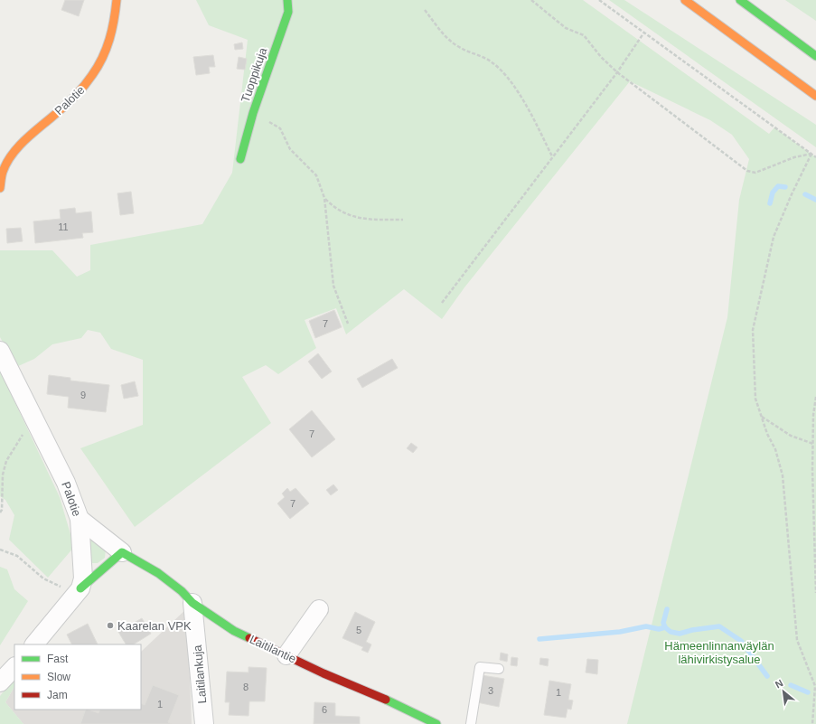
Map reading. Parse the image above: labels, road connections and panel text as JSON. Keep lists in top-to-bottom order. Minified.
{"streets":{"main road":["Tuoppikuja","Palotie","Laitilantie"],"street":["Laitilankuja"]},"crossings":[["Palotie","Laitilantie"],["Laitilantie","Laitilankuja"]],"parks":["Hämeenlinnanväylän lähivirkistysalue"],"places":["Kaarelan VPK"],"house_numbers":["11","7","9","7","7","5","8","3","1","1","6"],"legend":["Fast","Slow","Jam"],"north":"top left"}
